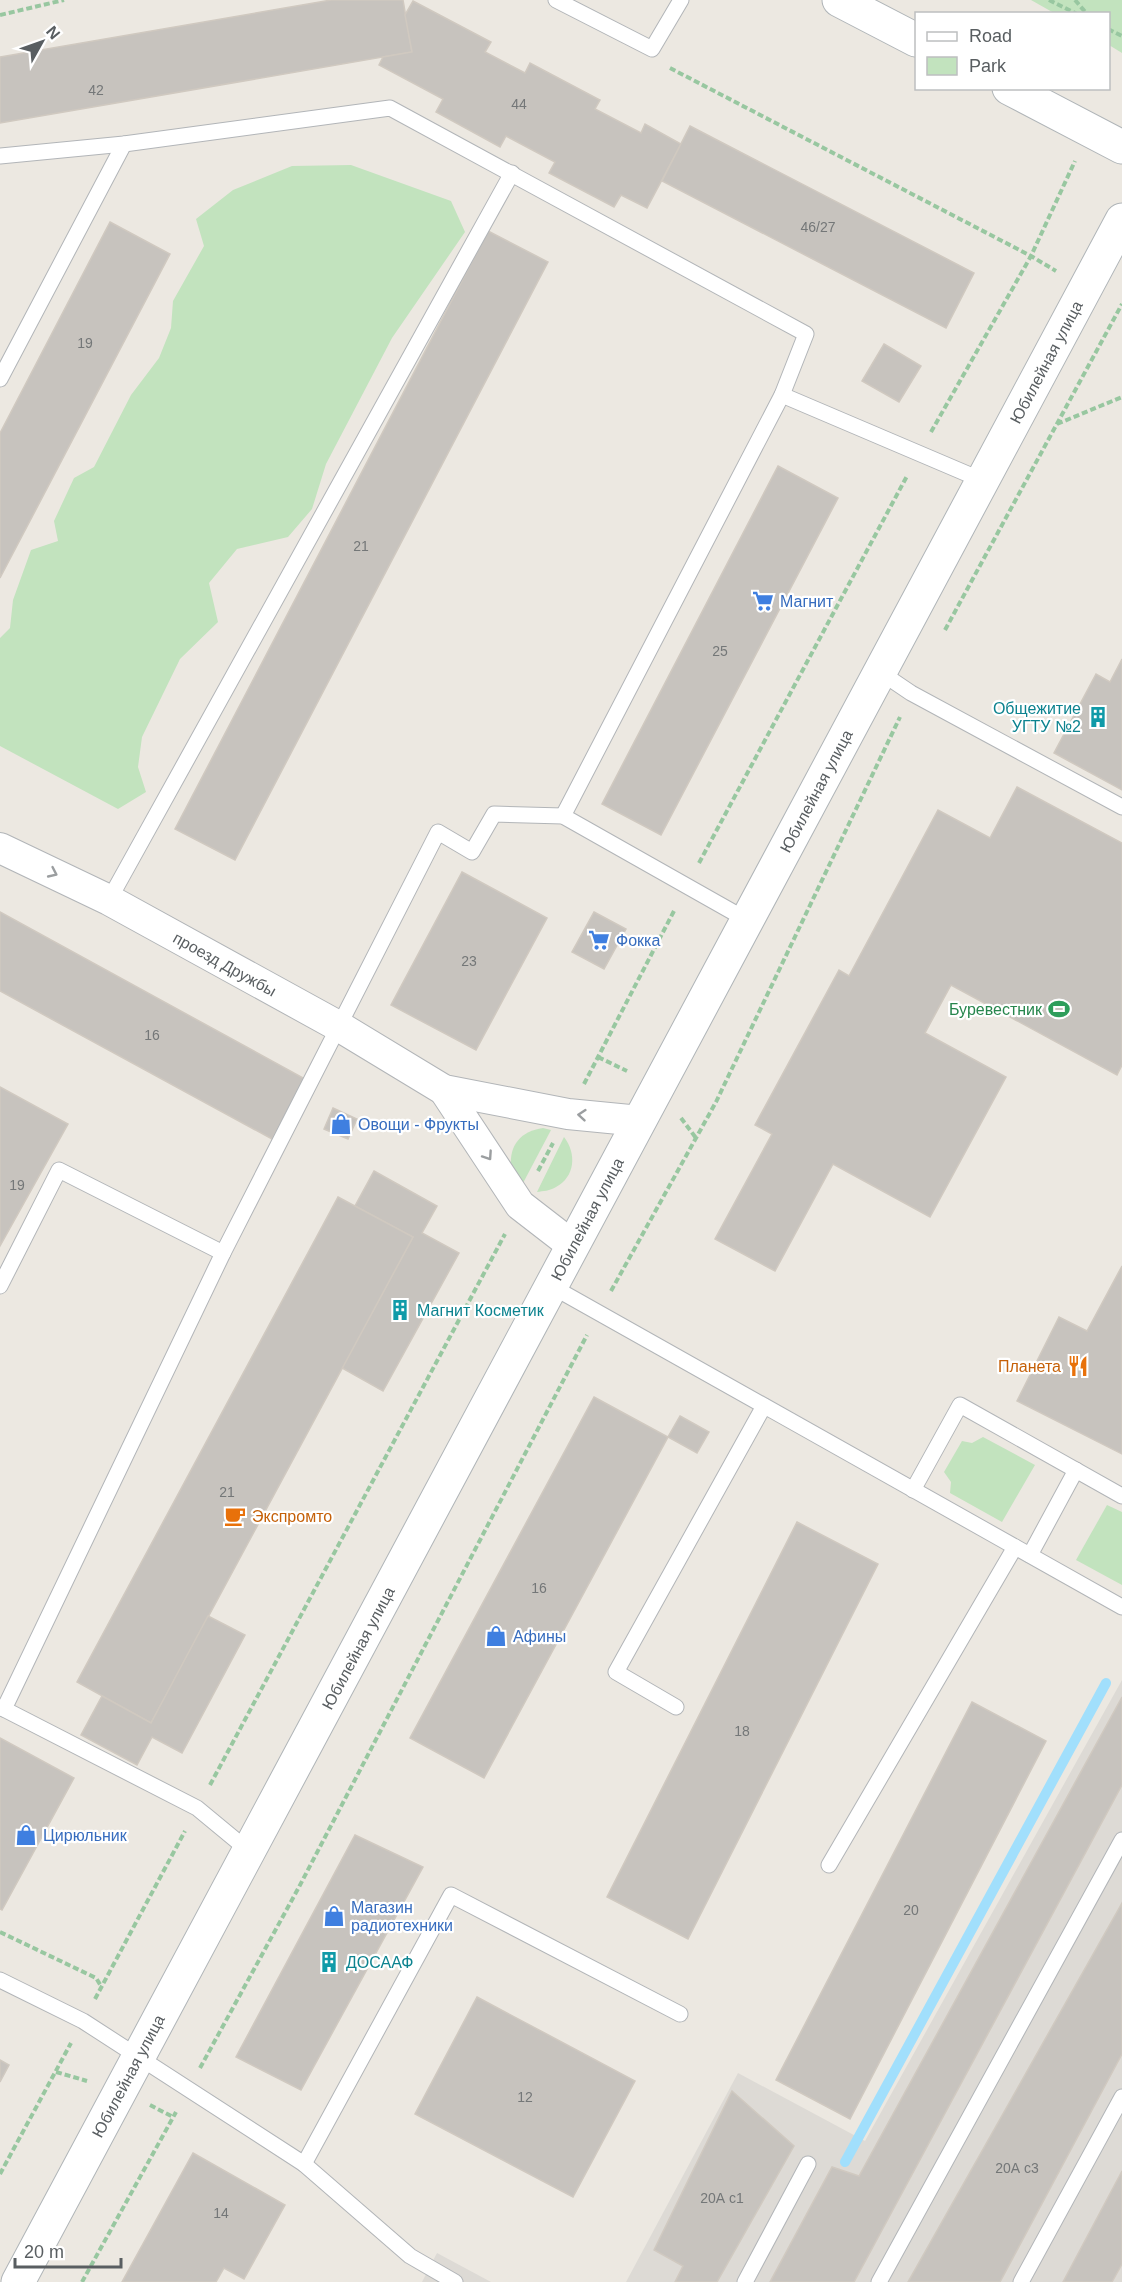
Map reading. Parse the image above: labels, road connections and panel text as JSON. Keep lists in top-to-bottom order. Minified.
{"streets":{"street":["Юбилейная улица","проезд Дружбы"]},"crossings":[["Юбилейная улица","проезд Дружбы"]],"places":{"supermarket":["Магнит","Фокка"],"building":["Общежитие УГТУ №2","Магнит Косметик","ДОСААФ"],"sports":["Буревестник"],"shop":["Овощи - Фрукты","Афины","Цирюльник","Магазин радиотехники"],"restaurant":["Планета"],"cafe":["Экспромто"]},"house_numbers":["42","44","46/27","19","21","25","23","16","19","21","16","18","20","12","20А с3","20А с1","14"],"legend":["Road","Park"],"scale_bar":"20 m","north":"top right"}
